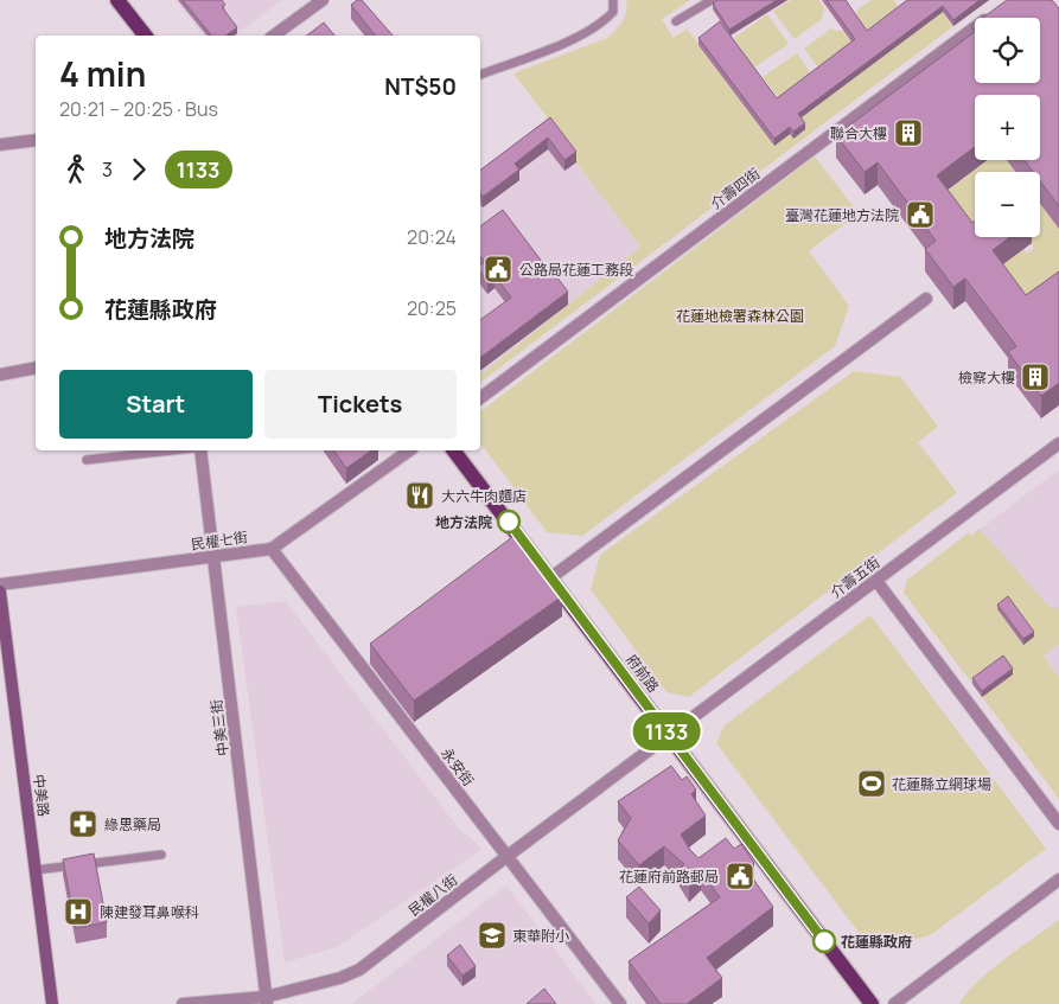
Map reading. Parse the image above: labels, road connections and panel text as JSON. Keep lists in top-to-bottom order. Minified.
{"streets":{"main road":["府前路"],"street":["介壽四街","民權七街","介壽五街","中美三街","永安街","中美路","民權八街"]},"crossings":[["民權七街","中美三街"],["民權七街","永安街"],["介壽五街","府前路"],["介壽五街","民權八街"],["府前路","民權八街"],["中美三街","民權八街"],["永安街","民權八街"]],"parks":["花蓮地檢署森林公園"],"places":{"building":["聯合大樓","檢察大樓"],"public building":["臺灣花蓮地方法院","公路局花蓮工務段","花蓮府前路郵局"],"restaurant":["大六牛肉麵店"],"other":["地方法院","花蓮縣政府"],"sports":["花蓮縣立網球場"],"pharmacy":["綠思藥局"],"hospital":["陳建發耳鼻喉科"],"school or university":["東華附小"]},"lines":["bus line 1133"],"page":{"on_map":"1133","map_buttons":["+","−"],"heading":["4 min","20:21 – 20:25 · Bus","NT$50"],"legs":["3","1133"],"list":[{"name":"地方法院","value":"20:24"},{"name":"花蓮縣政府","value":"20:25"}],"buttons":["Start","Tickets"]}}
